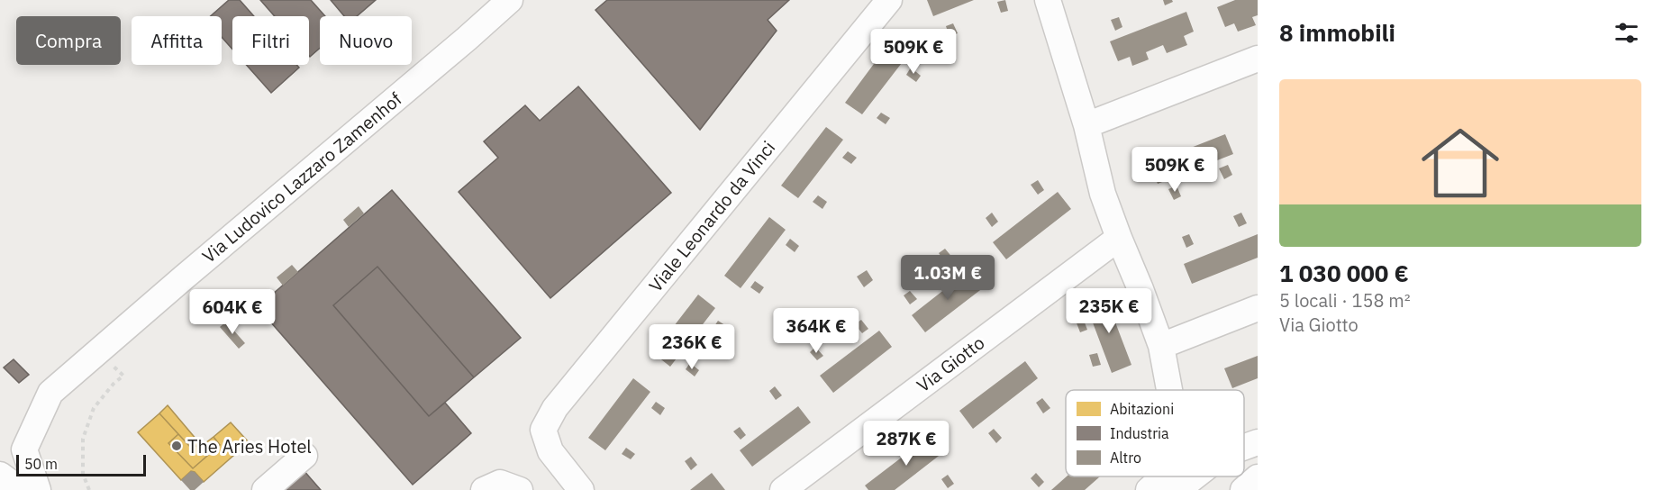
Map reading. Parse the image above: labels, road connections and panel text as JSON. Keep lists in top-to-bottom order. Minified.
{"streets":{"street":["Via Ludovico Lazzaro Zamenhof","Viale Leonardo da Vinci","Via Giotto"]},"places":["The Aries Hotel"],"legend":["Abitazioni","Industria","Altro"],"scale_bar":"50 m","page":{"heading":"8 immobili","chip":["Compra","Affitta","Filtri","Nuovo"],"price":["509K €","509K €","1.03M €","235K €","604K €","364K €","236K €","287K €"],"list":[{"name":"1 030 000 €","note":"5 locali · 158 m² · Via Giotto"}],"scale":"50 m"}}
